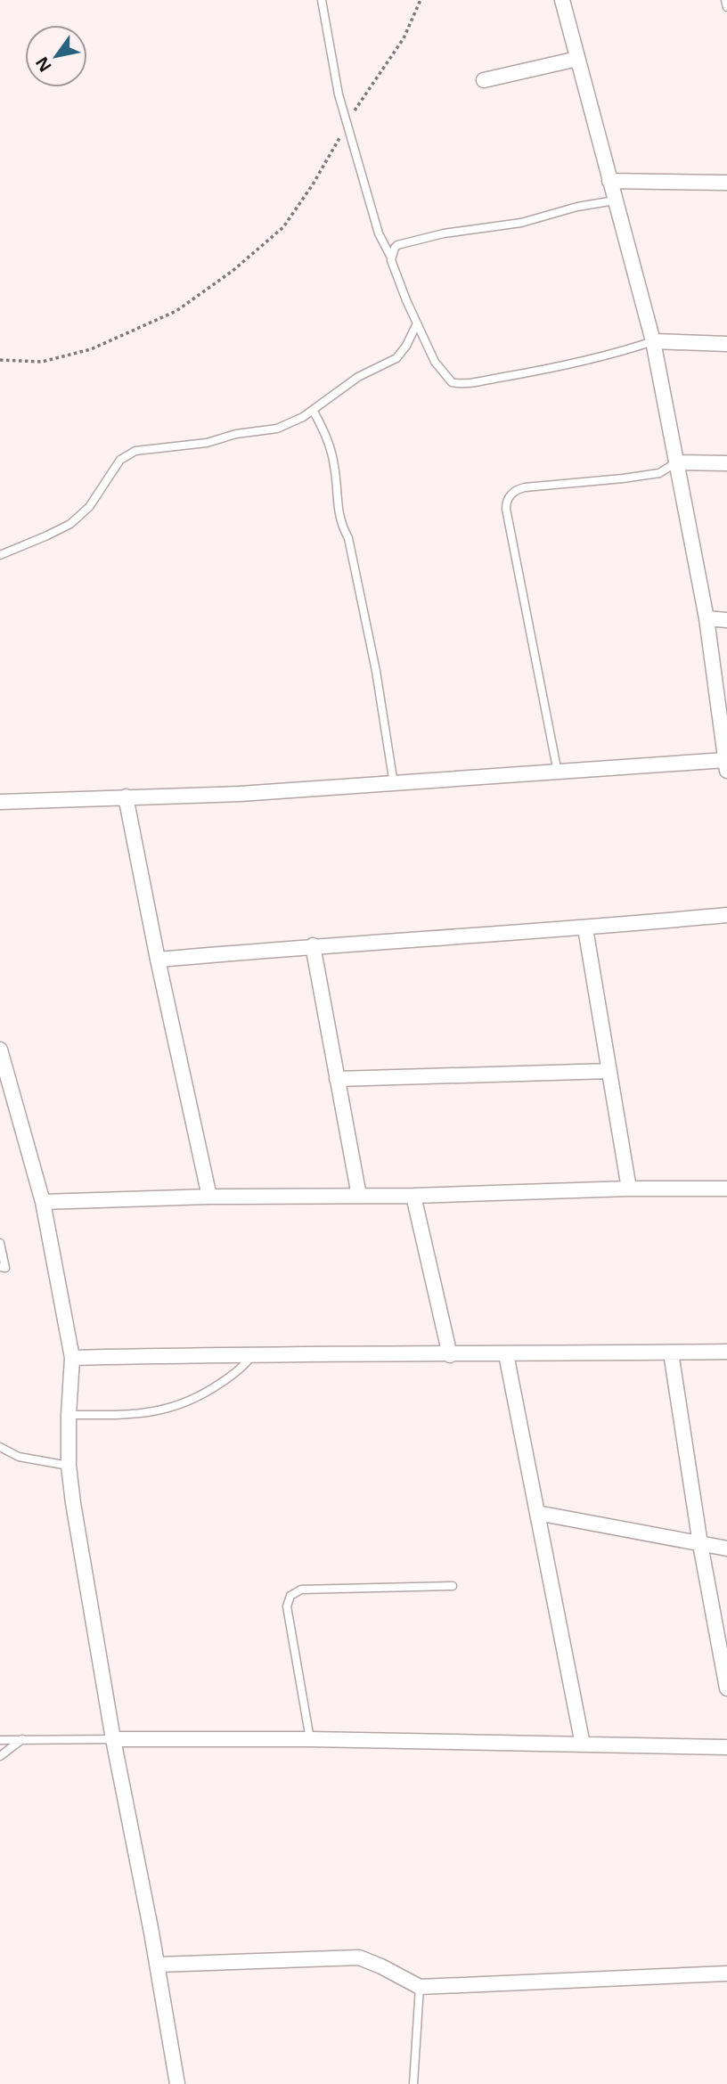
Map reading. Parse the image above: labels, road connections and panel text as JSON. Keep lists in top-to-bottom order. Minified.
{"north":"bottom left"}
